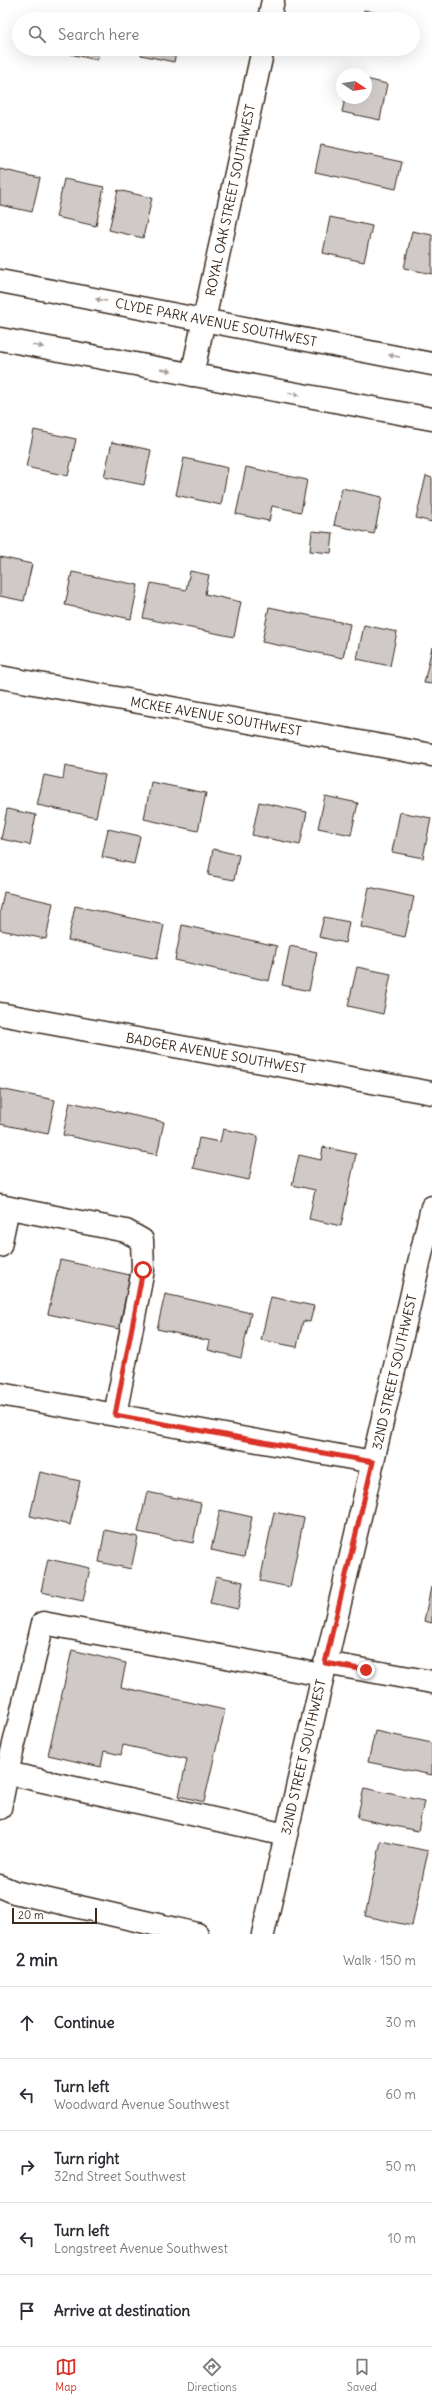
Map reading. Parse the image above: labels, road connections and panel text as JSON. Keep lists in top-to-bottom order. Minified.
{"streets":{"street":["ROYAL OAK STREET SOUTHWEST","CLYDE PARK AVENUE SOUTHWEST","MCKEE AVENUE SOUTHWEST","BADGER AVENUE SOUTHWEST","32ND STREET SOUTHWEST"]},"crossings":[["ROYAL OAK STREET SOUTHWEST","CLYDE PARK AVENUE SOUTHWEST"]],"scale_bar":"20 m","north":"right","page":{"search":"Search here","scale":"20 m","heading":["2 min","Walk · 150 m"],"list":[["Continue","30 m"],["Turn left","Woodward Avenue Southwest","60 m"],["Turn right","32nd Street Southwest","50 m"],["Turn left","Longstreet Avenue Southwest","10 m"],"Arrive at destination"],"nav":["Map","Directions","Saved"]}}
